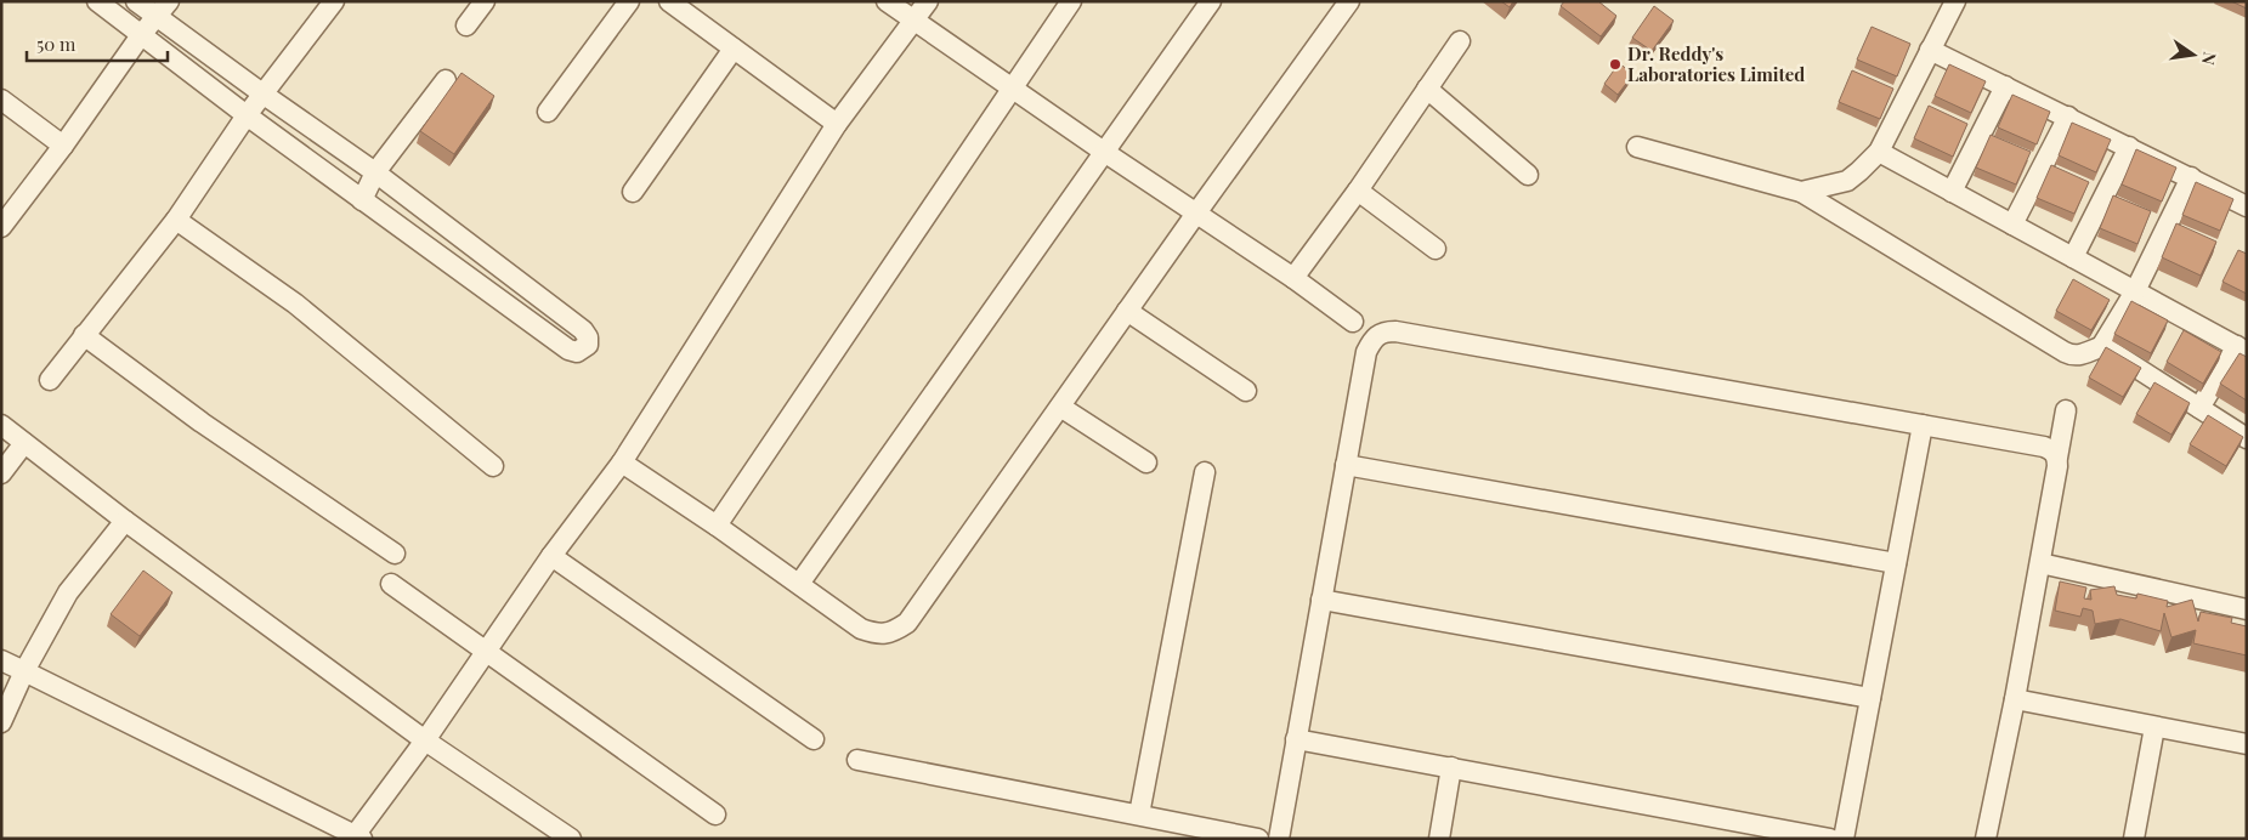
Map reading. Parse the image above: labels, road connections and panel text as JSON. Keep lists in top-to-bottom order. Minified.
{"places":["Dr. Reddy's Laboratories Limited"],"scale_bar":"50 m","north":"right"}
